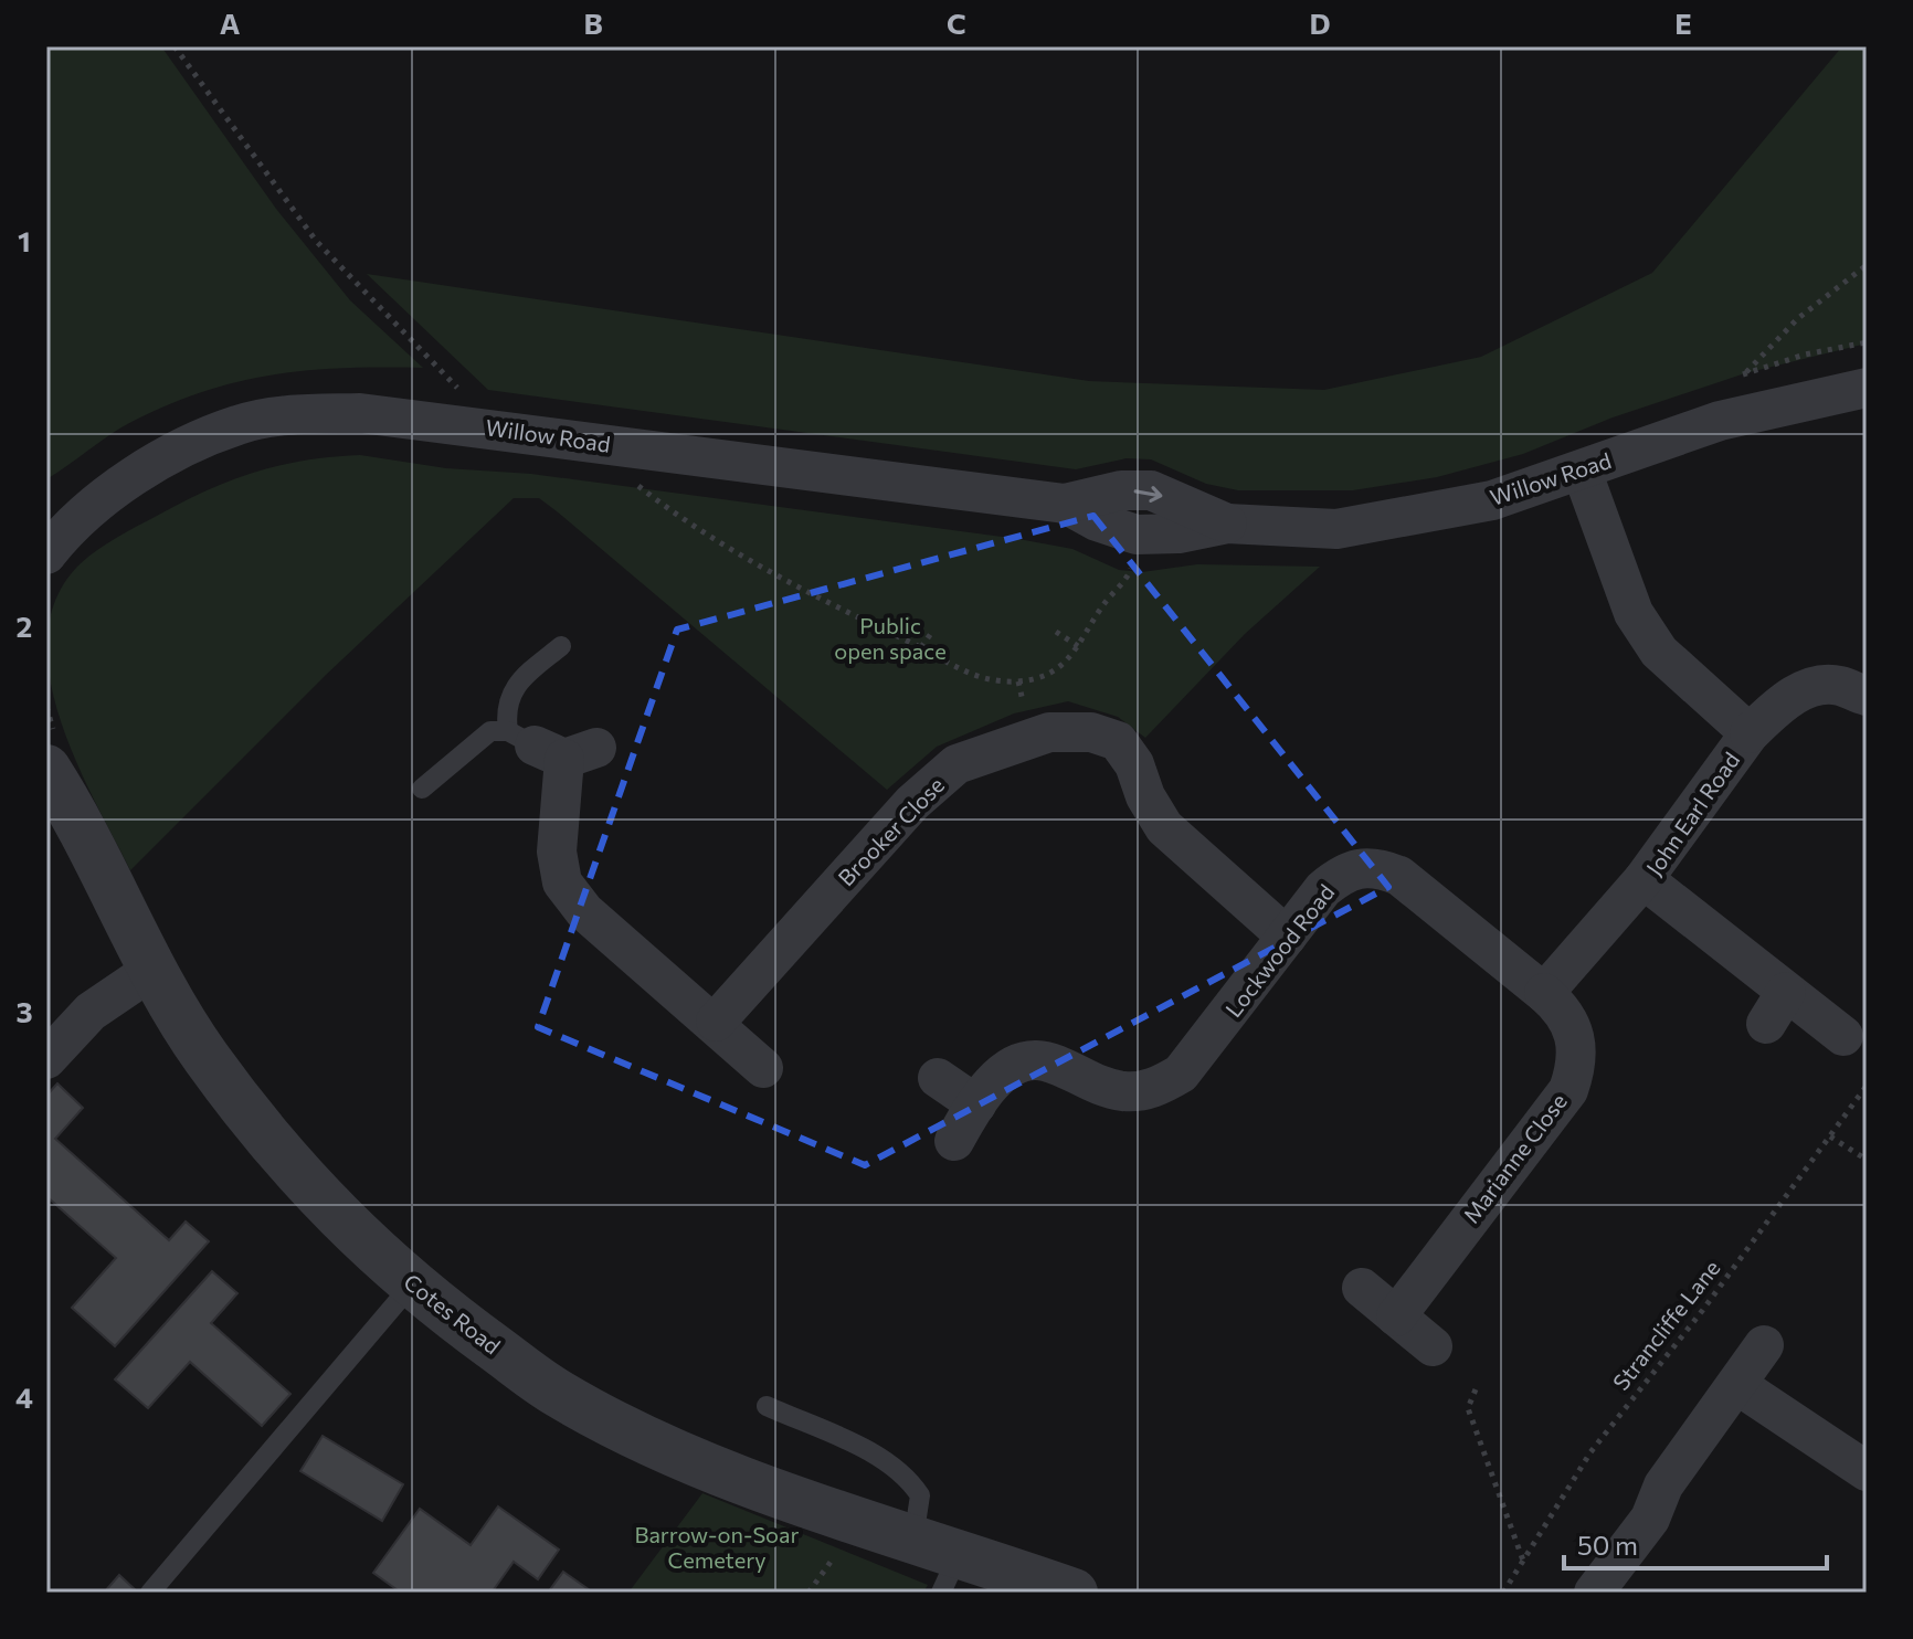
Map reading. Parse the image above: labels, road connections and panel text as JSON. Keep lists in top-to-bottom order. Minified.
{"streets":{"street":["Willow Road","John Earl Road","Brooker Close","Lockwood Road","Marianne Close","Cotes Road"],"path":["Strancliffe Lane"]},"crossings":[["Willow Road","John Earl Road"],["Brooker Close","Lockwood Road"],["Lockwood Road","Marianne Close"]],"parks":["Public open space","Barrow-on-Soar Cemetery"],"scale_bar":"50 m","grid":{"columns":["A","B","C","D","E"],"rows":["1","2","3","4"]}}
